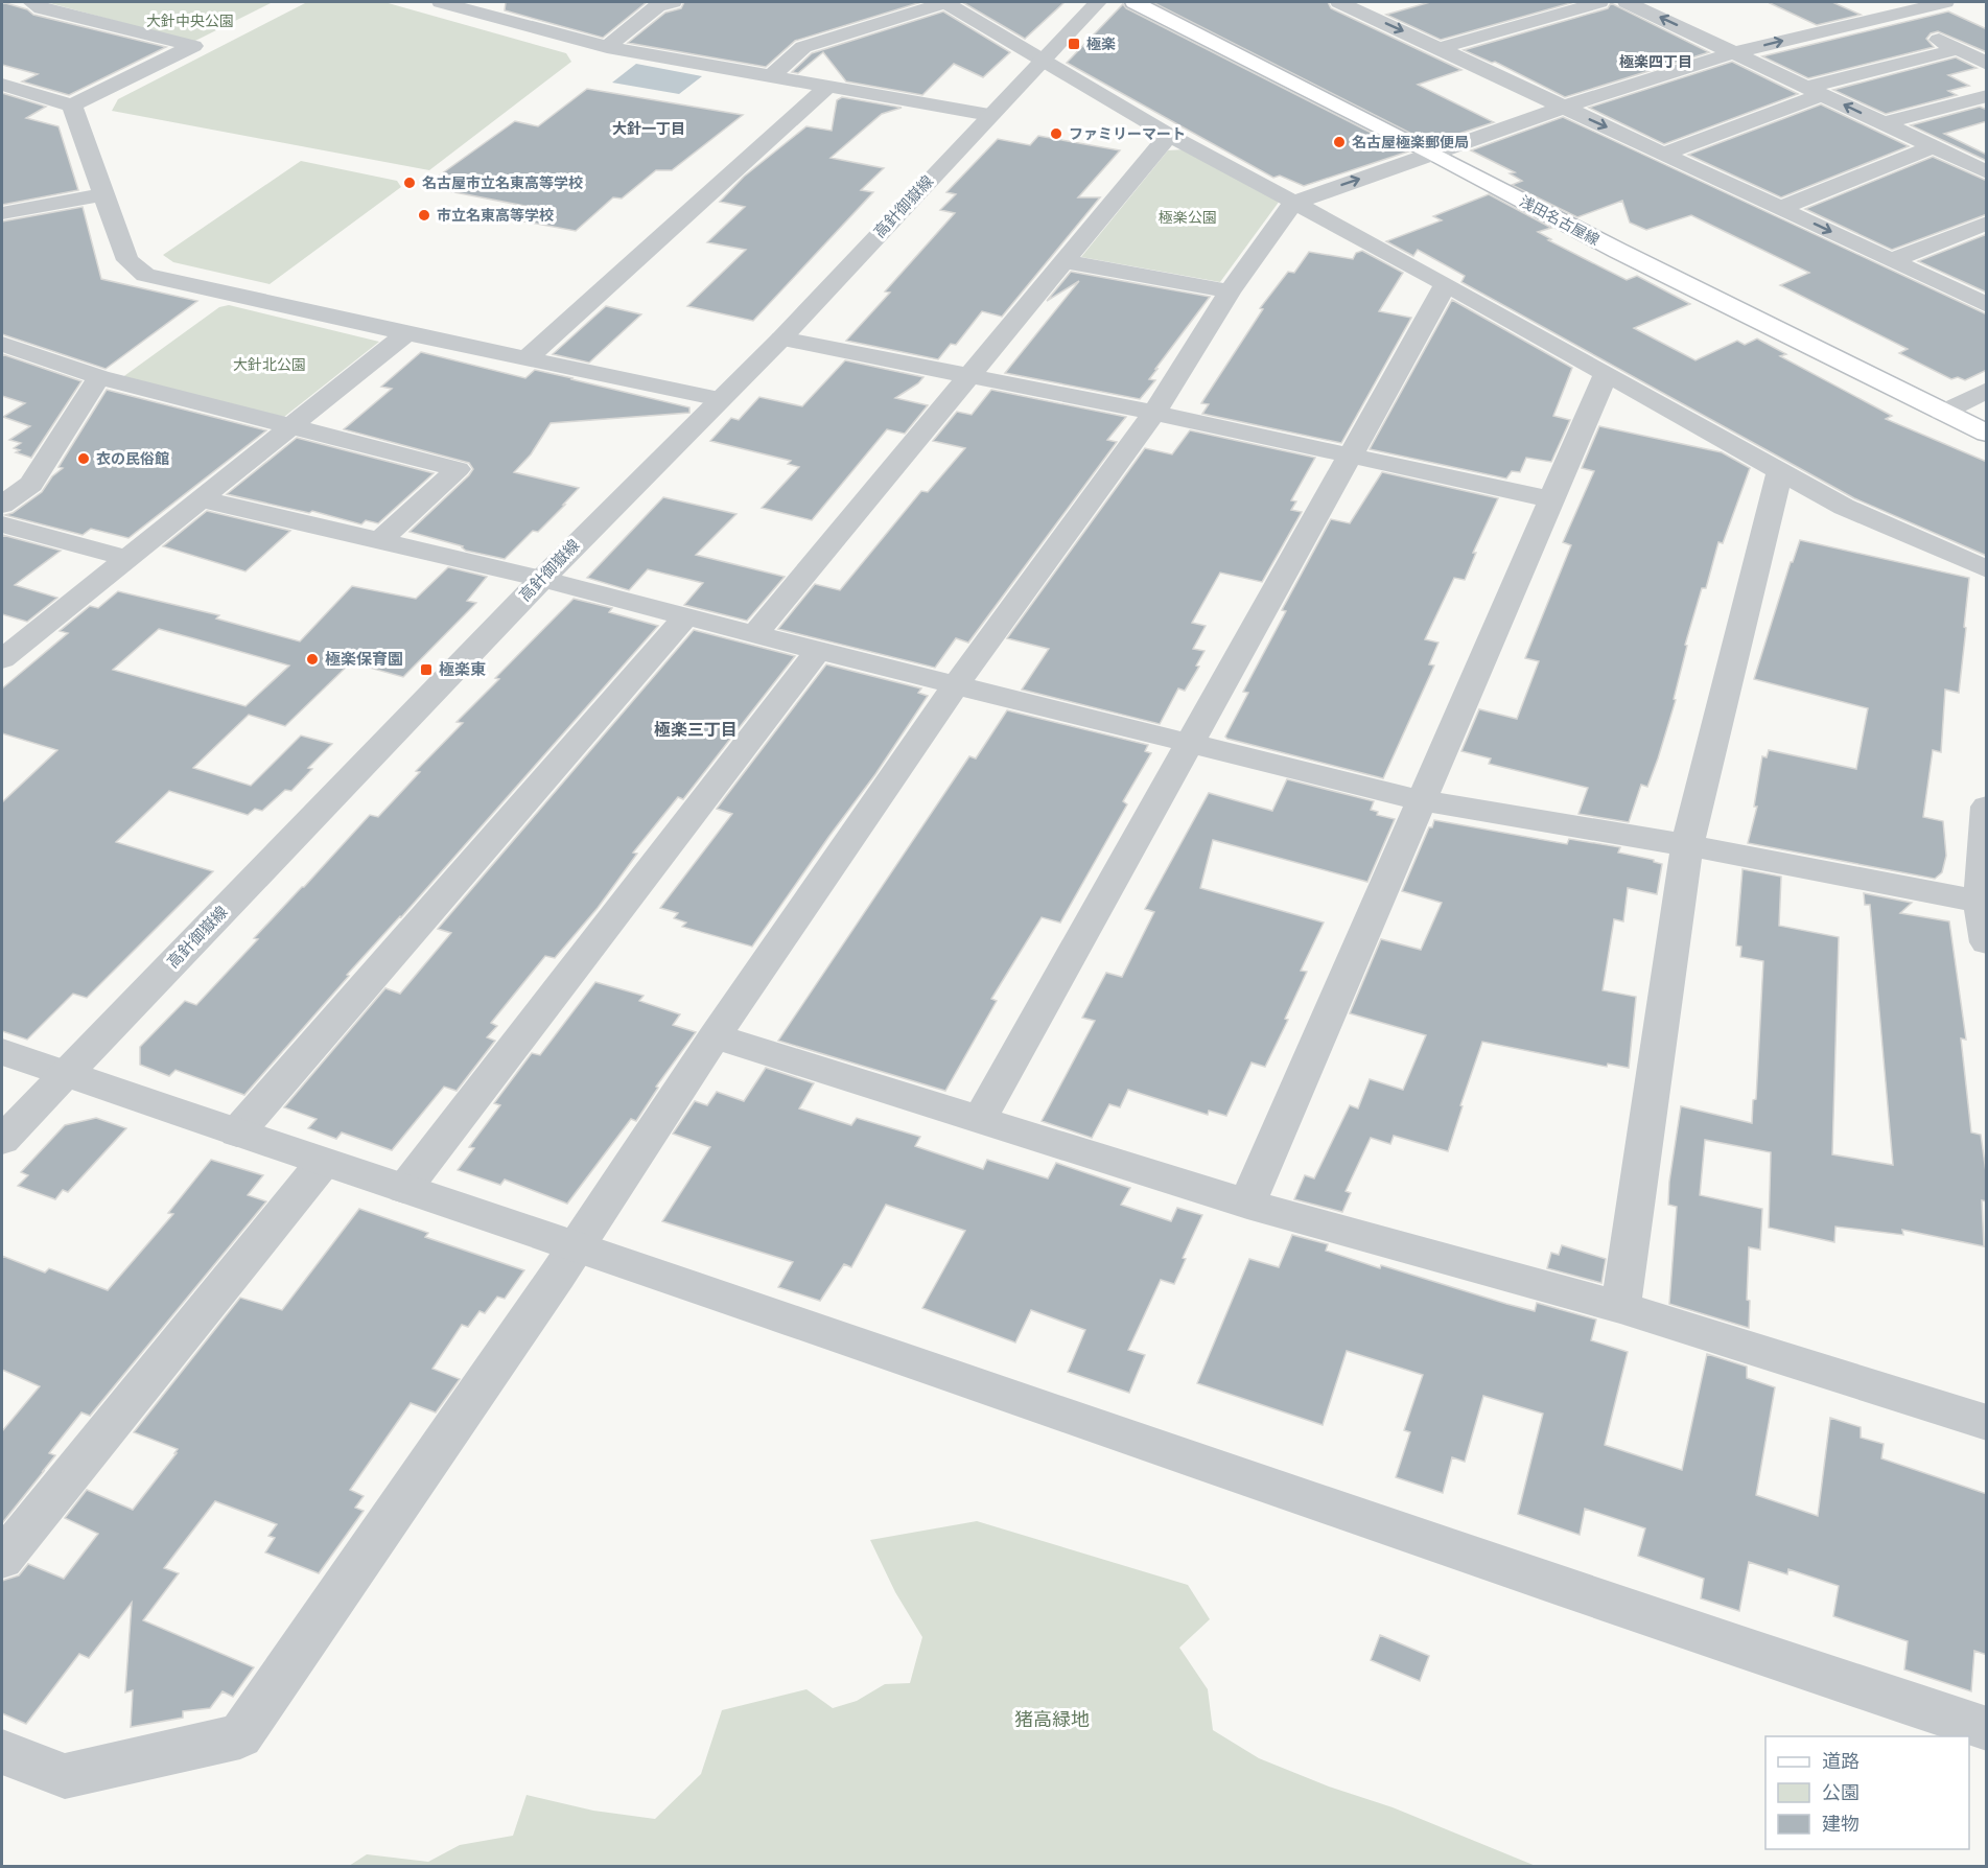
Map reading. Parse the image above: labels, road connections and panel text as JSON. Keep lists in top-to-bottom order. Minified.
{"streets":{"main road":["浅田名古屋線"],"street":["高針御嶽線"]},"districts":["極楽四丁目","大針一丁目","極楽三丁目"],"parks":["大針中央公園","極楽公園","大針北公園","猪高緑地"],"places":{"transit":["極楽","極楽東"],"other":["ファミリーマート","名古屋極楽郵便局","名古屋市立名東高等学校","市立名東高等学校","衣の民俗館","極楽保育園"]},"legend":["道路","公園","建物"]}
